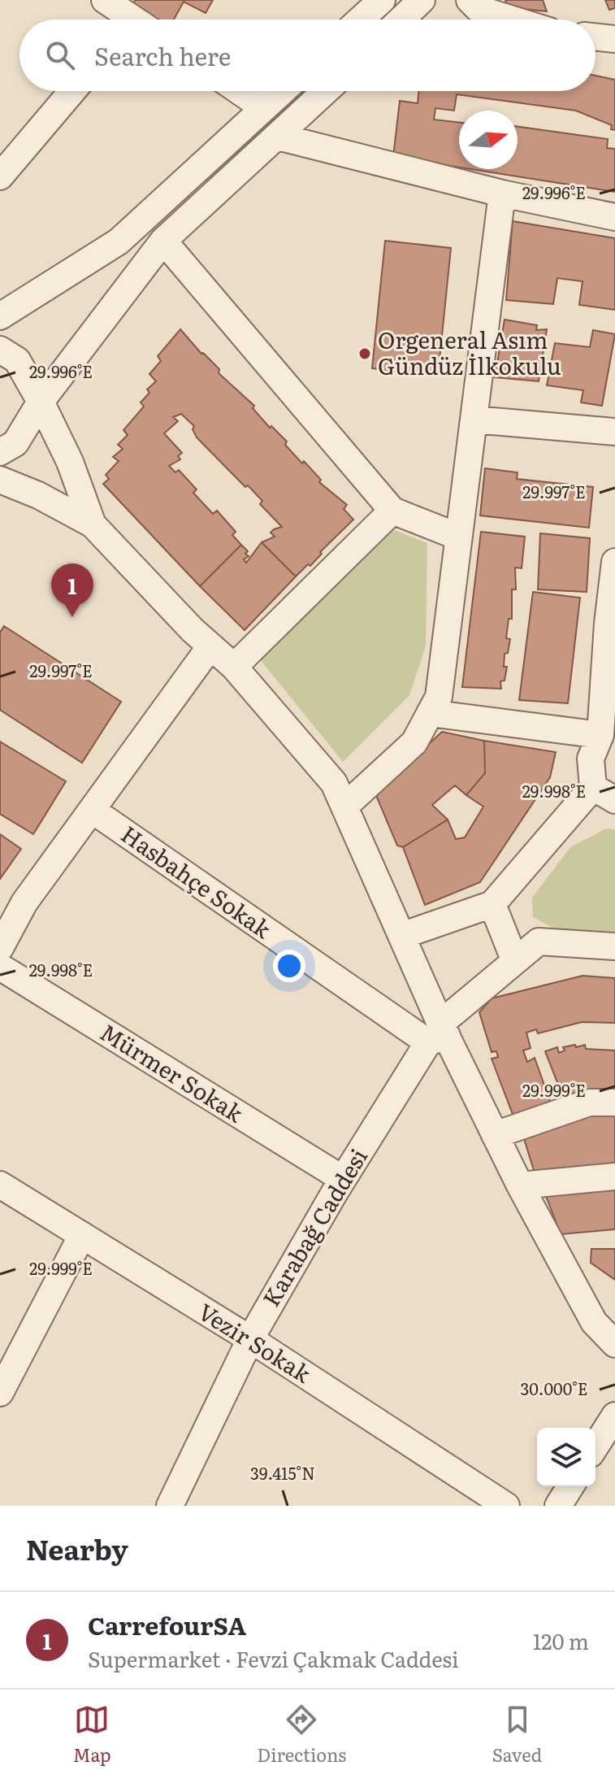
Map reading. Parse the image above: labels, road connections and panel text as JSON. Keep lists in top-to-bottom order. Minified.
{"streets":{"street":["Hasbahçe Sokak","Mürmer Sokak","Karabağ Caddesi","Vezir Sokak"]},"crossings":[["Hasbahçe Sokak","Karabağ Caddesi"],["Mürmer Sokak","Karabağ Caddesi"],["Karabağ Caddesi","Vezir Sokak"]],"places":["Orgeneral Asım Gündüz İlkokulu"],"north":"right","page":{"search":"Search here","pins":"1","heading":"Nearby","list":[{"mark":"1","name":"CarrefourSA","note":"Supermarket · Fevzi Çakmak Caddesi","value":"120 m"}],"nav":["Map","Directions","Saved"]},"coordinates":["29.996°E","29.997°E","29.998°E","29.999°E","30.000°E","39.415°N"]}
